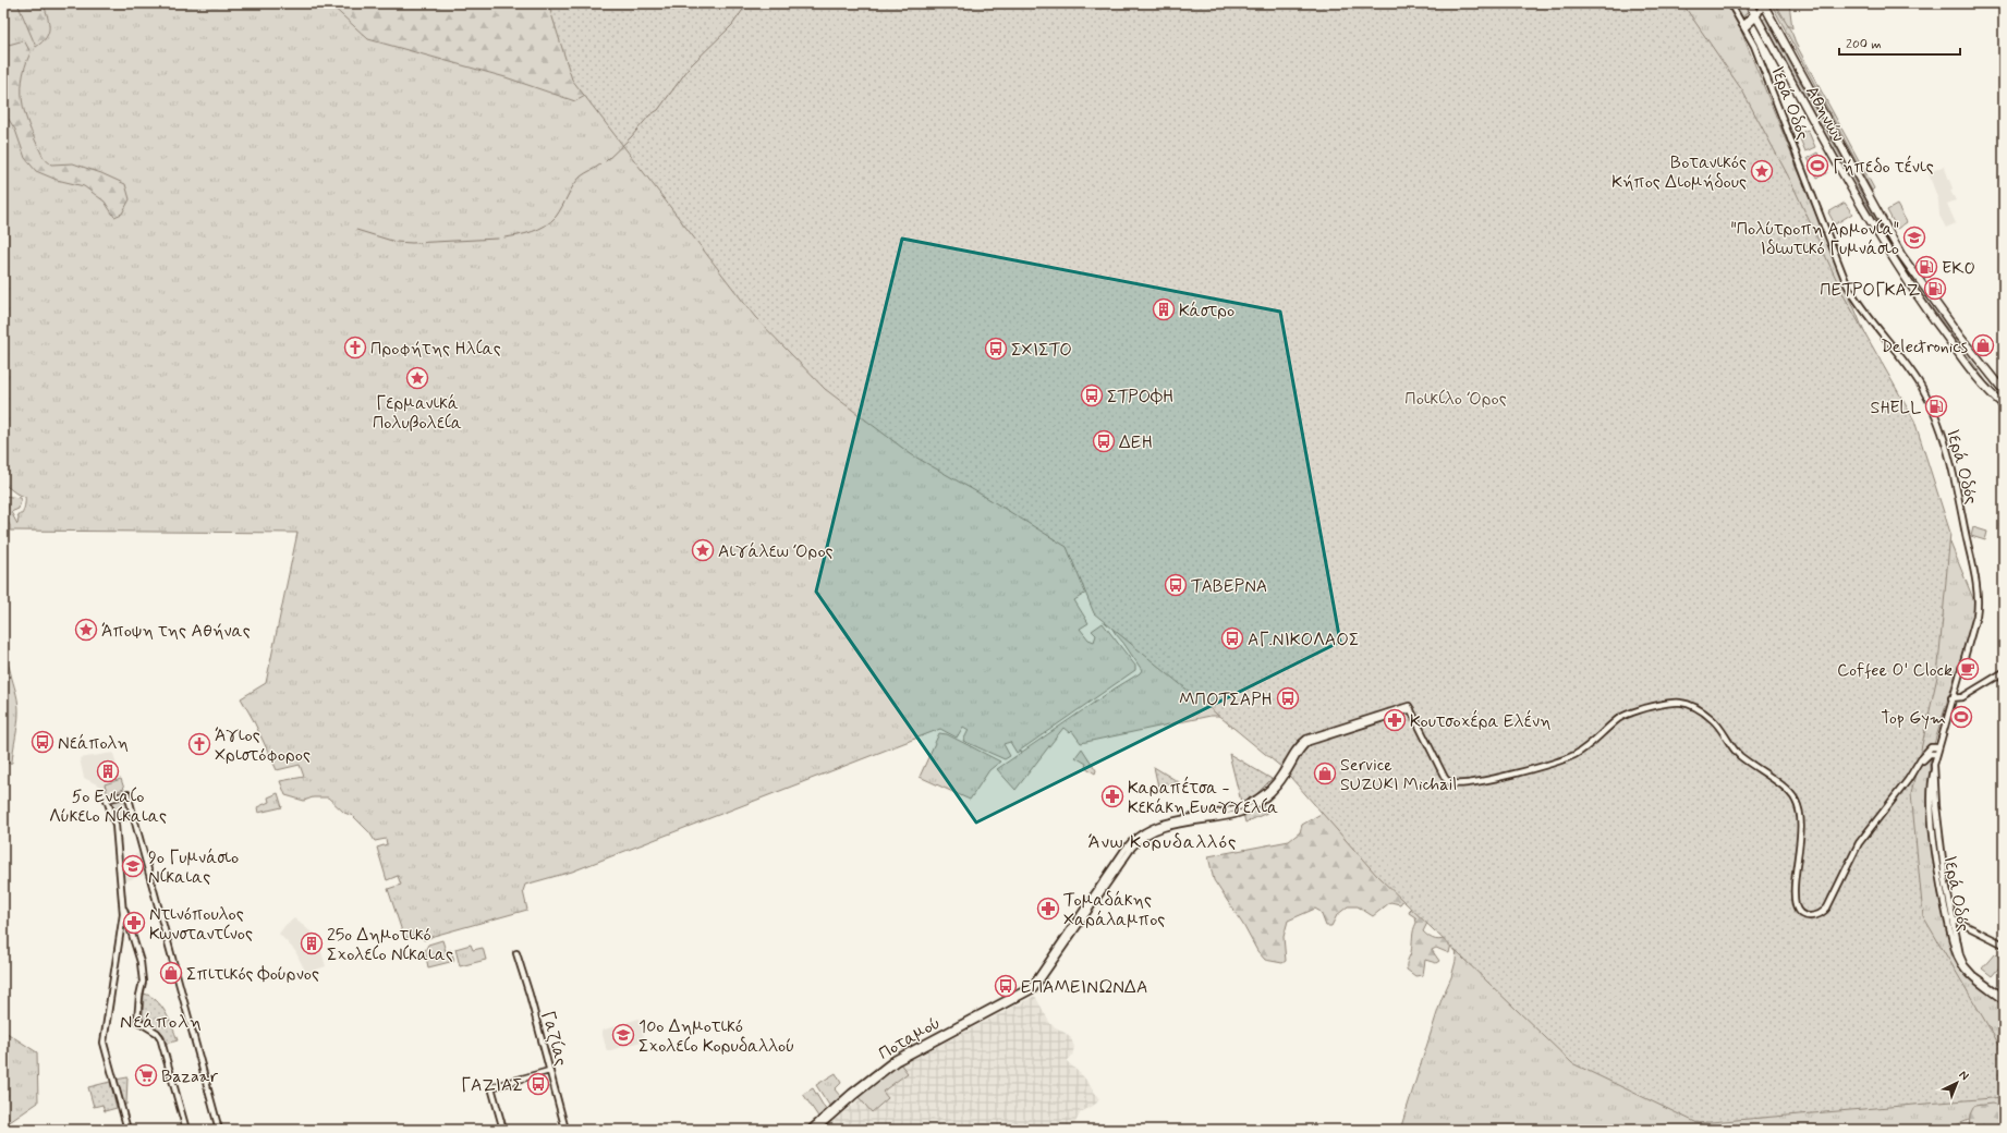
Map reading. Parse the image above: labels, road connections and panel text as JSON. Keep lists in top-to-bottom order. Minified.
{"streets":{"highway":["Αθηνών"],"street":["Ιερά Οδός","Ποταμού","Γαζίας"]},"districts":["Άνω Κορυδαλλός","Νεάπολη"],"parks":["Ποικίλο Όρος"],"places":{"sports":["Γήπεδο τένις","Top Gym"],"place":["Βοτανικός Κήπος Διομήδους","Γερμανικά Πολυβολεία","Αιγάλεω Όρος","Άποψη της Αθήνας"],"school or university":["\"Πολύτροπη Αρμονία\" Ιδιωτικό Γυμνάσιο","9ο Γυμνάσιο Νίκαιας","10ο Δημοτικό Σχολείο Κορυδαλλού"],"fuel station":["EKO","ΠΕΤΡΟΓΚΑΖ","SHELL"],"building":["Κάστρο","5ο Ενιαίο Λύκειο Νίκαιας","25o Δημοτικό Σχολείο Νίκαιας"],"shop":["Delectronics","Service SUZUKI Michail","Σπιτικός Φούρνος"],"church":["Προφήτης Ηλίας","Άγιος Χριστόφορος"],"bus stop":["ΣΧΙΣΤΟ","ΣΤΡΟΦΗ","ΔΕΗ","ΤΑΒΕΡΝΑ","ΑΓ.ΝΙΚΟΛΑΟΣ","ΜΠΟΤΣΑΡΗ","Νεάπολη","ΕΠΑΜΕΙΝΩΝΔΑ","ΓΑΖΙΑΣ"],"cafe":["Coffee O' Clock"],"pharmacy":["Κουτσοχέρα Ελένη","Καραπέτσα - Κεκάκη Ευαγγελία","Τομαδάκης Χαράλαμπος","Ντινόπουλος Κωνσταντίνος"],"supermarket":["Bazaar"]},"scale_bar":"200 m","north":"top right"}
